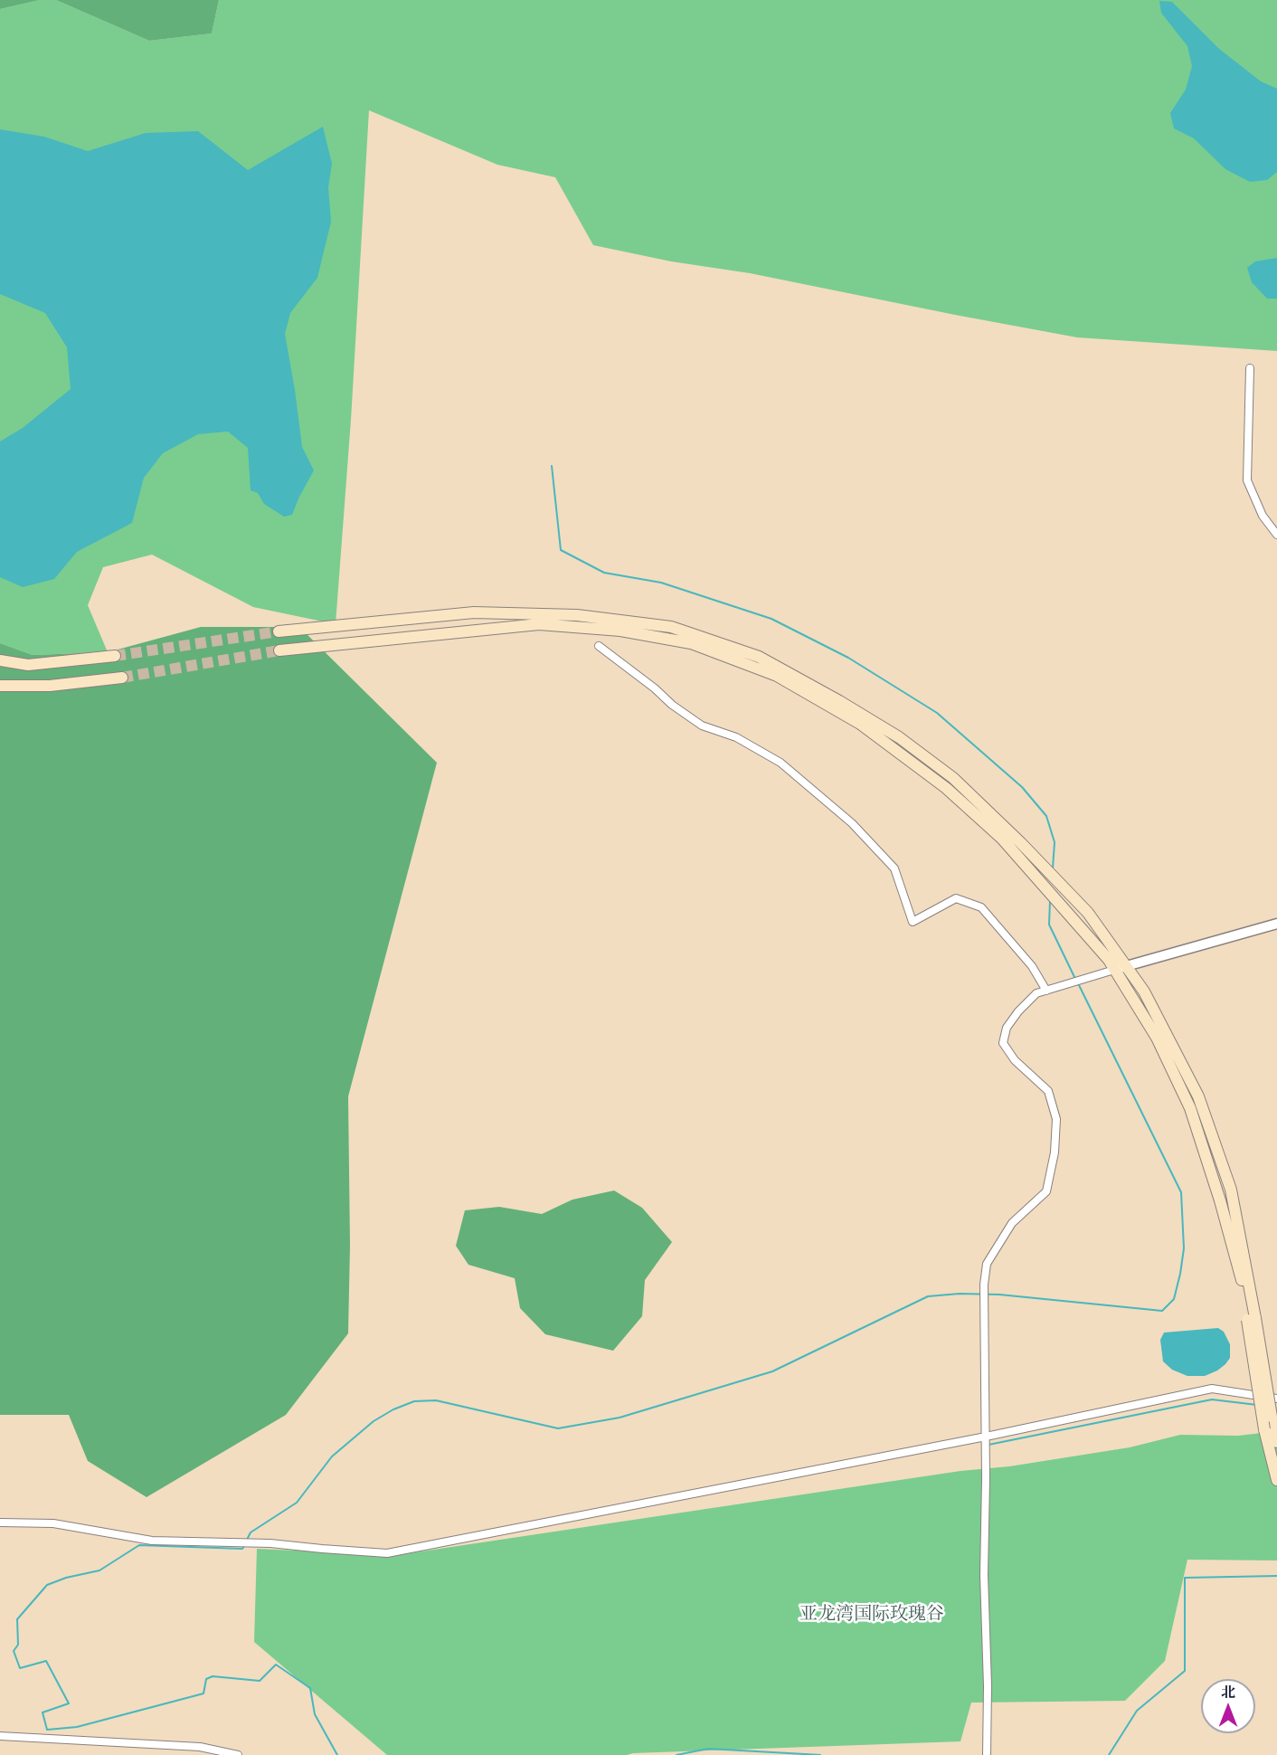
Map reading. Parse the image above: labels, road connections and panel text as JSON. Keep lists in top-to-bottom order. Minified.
{"parks":["亚龙湾国际玫瑰谷"],"north":"top"}
